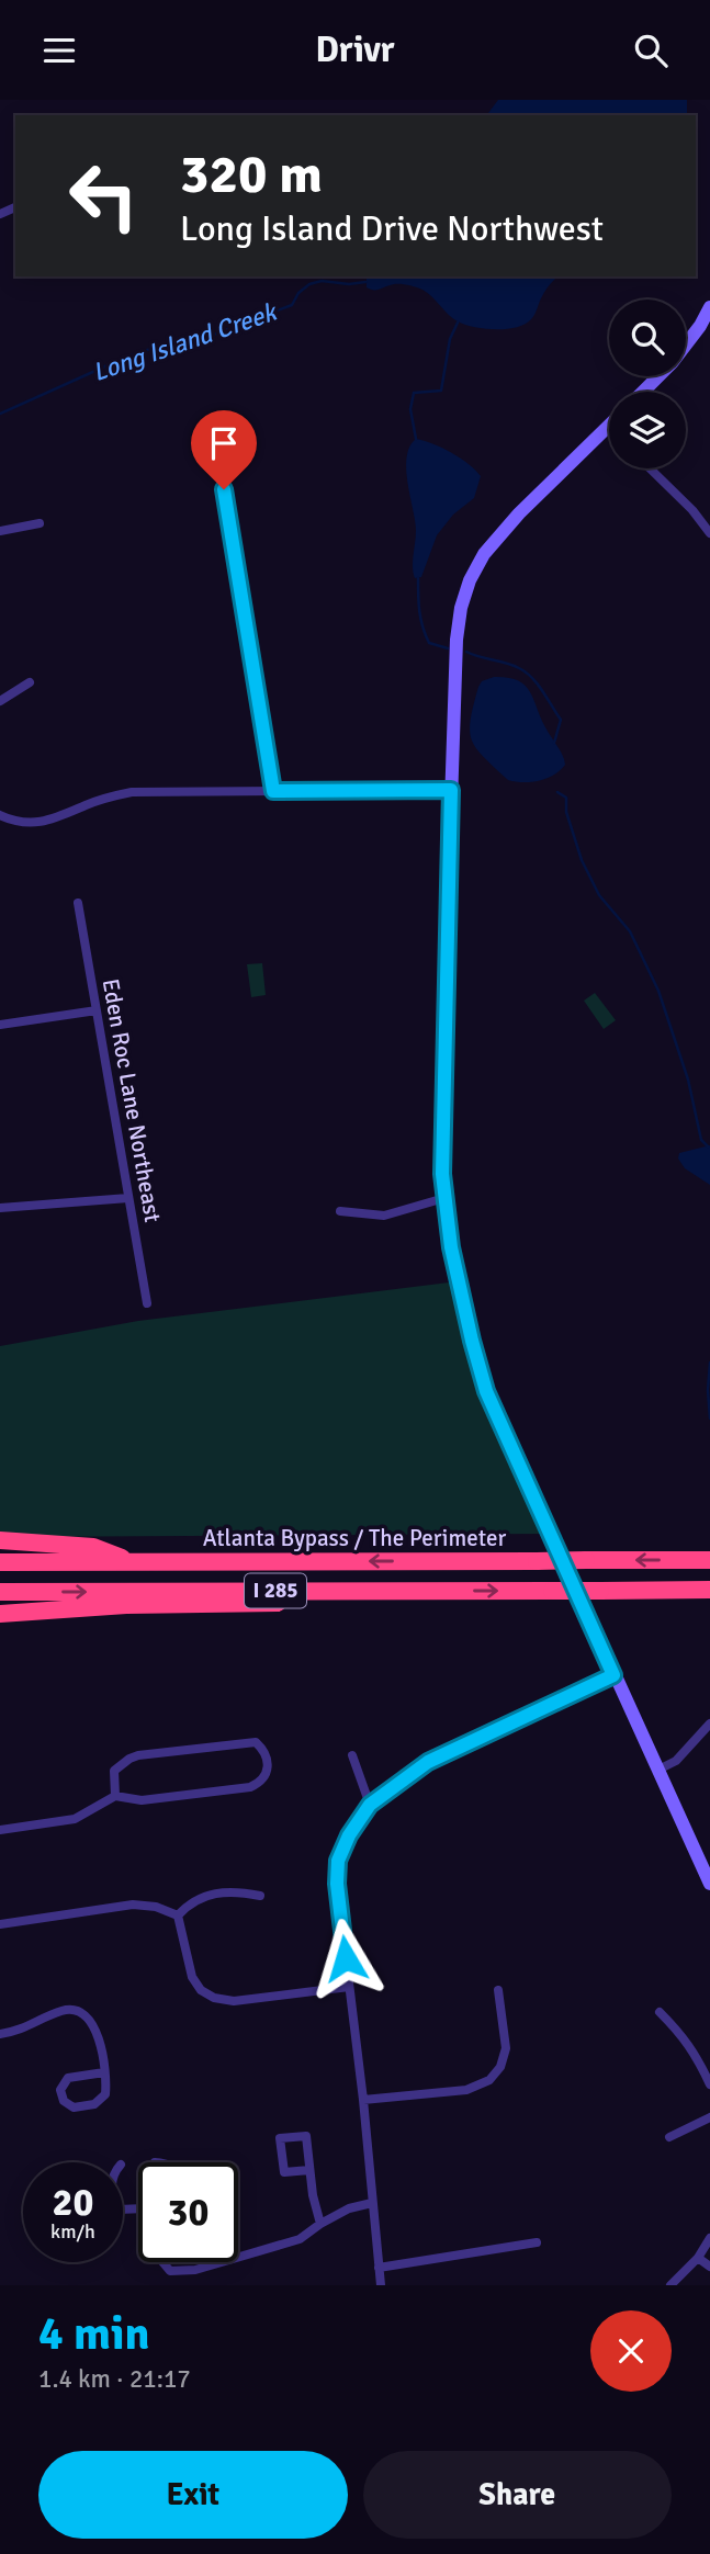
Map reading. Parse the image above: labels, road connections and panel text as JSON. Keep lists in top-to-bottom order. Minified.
{"streets":{"highway":["Atlanta Bypass / The Perimeter","I 285"],"street":["Eden Roc Lane Northeast"]},"water":["Long Island Creek"],"page":{"header":"Drivr","turn":["320 m","Long Island Drive Northwest"],"speed":"20 km/h","limit":"30","heading":["4 min","1.4 km · 21:17"],"buttons":["Exit","Share"]}}
